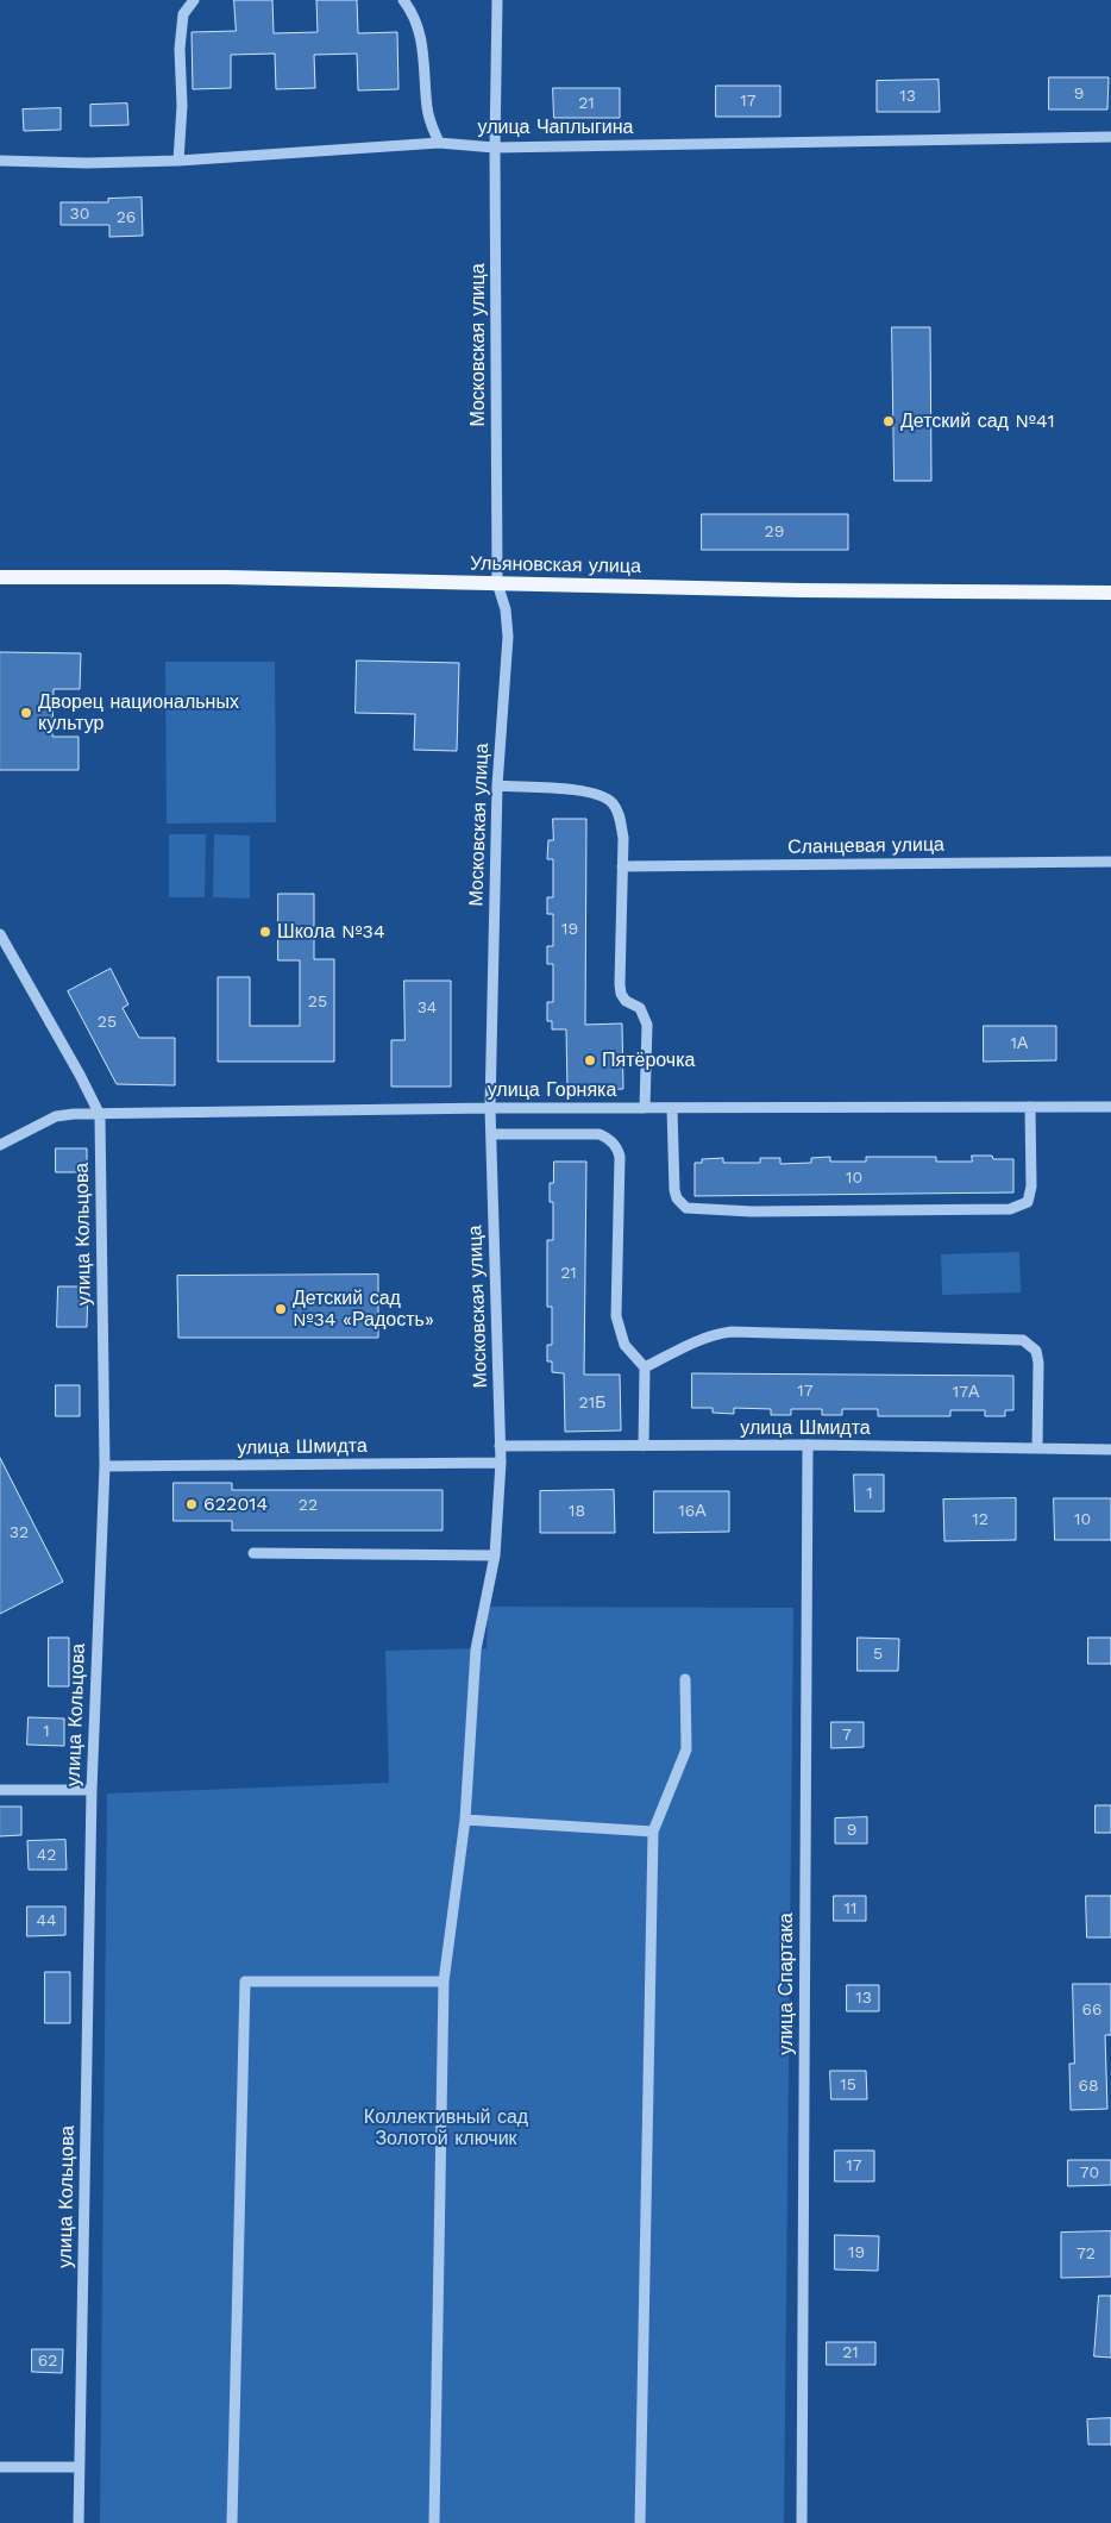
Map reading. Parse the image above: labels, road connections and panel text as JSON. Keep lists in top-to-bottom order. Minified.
{"streets":{"main road":["Ульяновская улица"],"street":["улица Чаплыгина","Московская улица","Сланцевая улица","улица Горняка","улица Кольцова","улица Шмидта","улица Спартака"]},"crossings":[["улица Чаплыгина","Московская улица"],["Московская улица","Ульяновская улица"],["Московская улица","улица Горняка"],["Московская улица","улица Шмидта"],["улица Горняка","улица Кольцова"],["улица Кольцова","улица Шмидта"],["улица Шмидта","улица Спартака"]],"parks":["Коллективный сад Золотой ключик"],"places":["Детский сад №41","Дворец национальных культур","Школа №34","Пятёрочка","Детский сад №34 «Радость»","622014"],"house_numbers":["9","13","17","21","30","26","29","19","25","34","25","1А","10","21","17","17А","21Б","1","22","18","16А","12","10","32","5","1","7","9","42","11","44","13","66","15","68","17","70","19","72","21","62"]}
